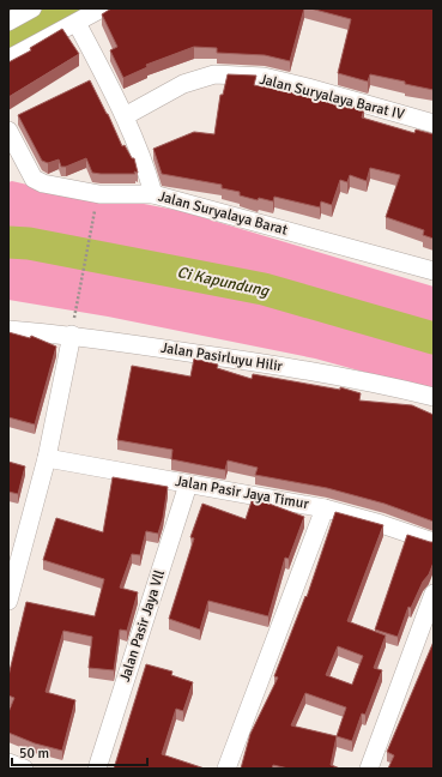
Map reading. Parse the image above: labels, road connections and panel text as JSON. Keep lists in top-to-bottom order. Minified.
{"streets":{"street":["Jalan Suryalaya Barat IV","Jalan Suryalaya Barat","Jalan Pasirluyu Hilir","Jalan Pasir Jaya Timur","Jalan Pasir Jaya Vll"]},"crossings":[["Jalan Pasir Jaya Timur","Jalan Pasir Jaya Vll"]],"water":["Ci Kapundung"],"scale_bar":"50 m"}
